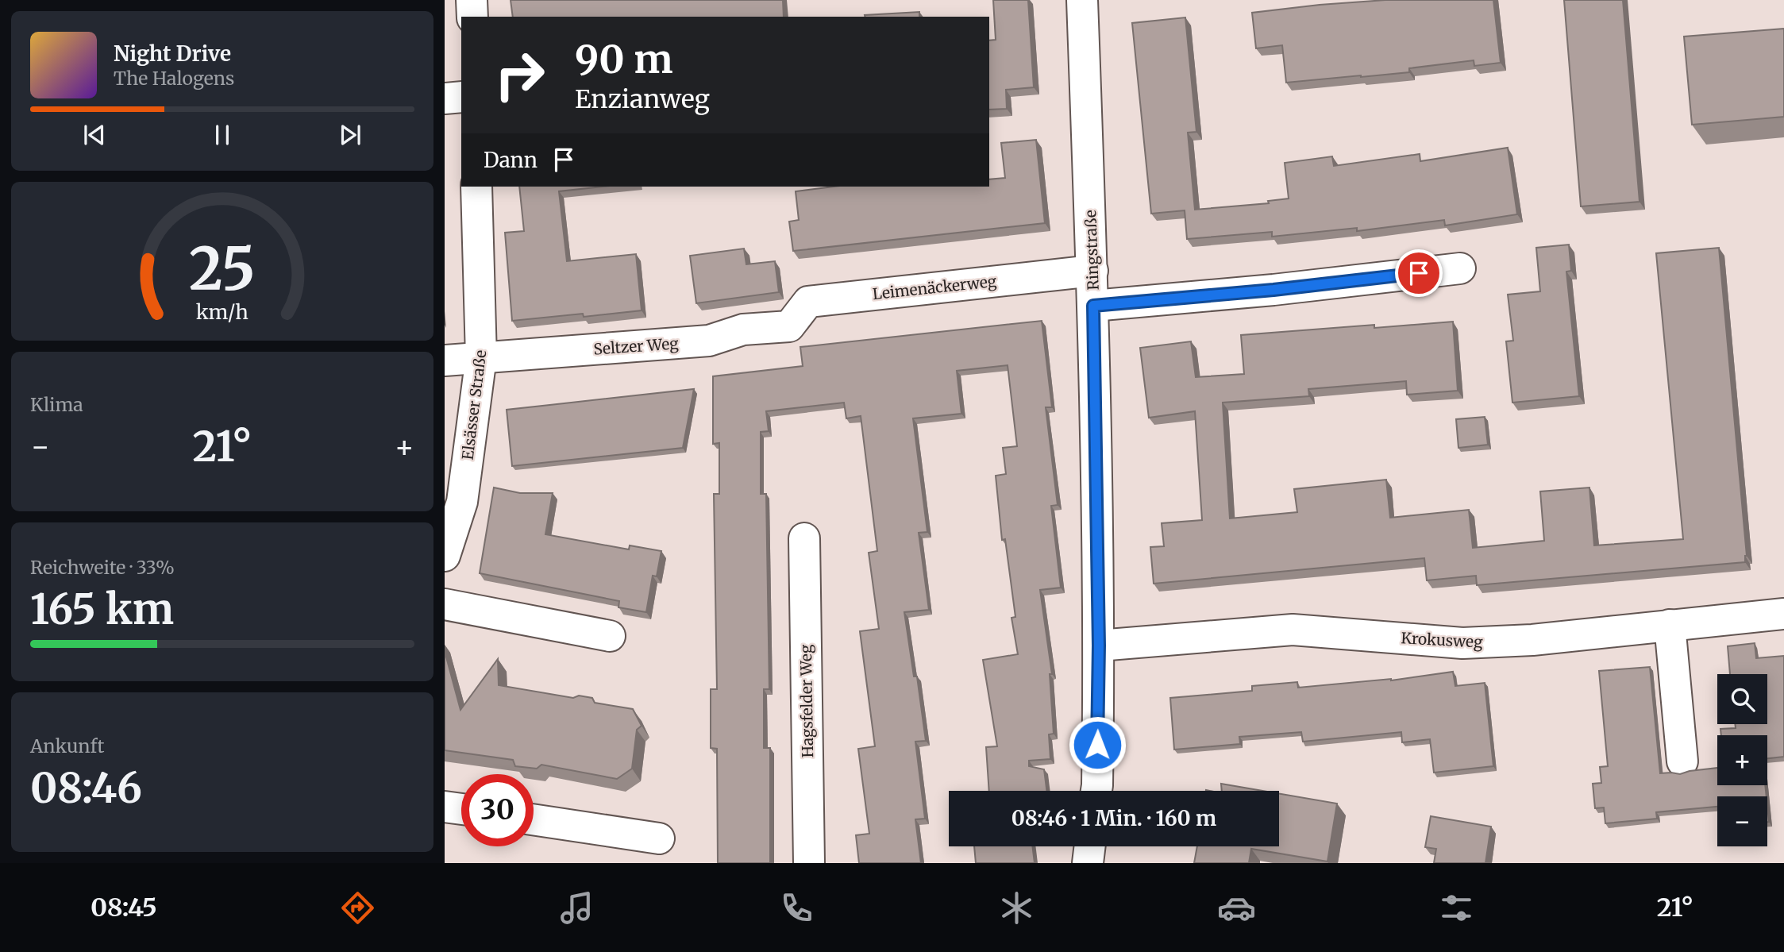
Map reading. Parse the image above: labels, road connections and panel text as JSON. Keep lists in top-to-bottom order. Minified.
{"streets":{"street":["Ringstraße","Leimenäckerweg","Seltzer Weg","Elsässer Straße","Krokusweg","Hagsfelder Weg"]},"crossings":[["Ringstraße","Leimenäckerweg"],["Ringstraße","Krokusweg"],["Leimenäckerweg","Seltzer Weg"],["Seltzer Weg","Elsässer Straße"]],"page":{"turn":["90 m","Enzianweg"],"song":["Night Drive","The Halogens"],"then":"Dann","tile":["Klima",["Reichweite · 33%","165 km"],["Ankunft","08:46"]],"heat":["−","21°","+"],"map_buttons":["+","−"],"limit":"30","trip":"08:46 · 1 Min. · 160 m","tabs":["08:45","21°"],"gauge":["25","km/h"]}}
